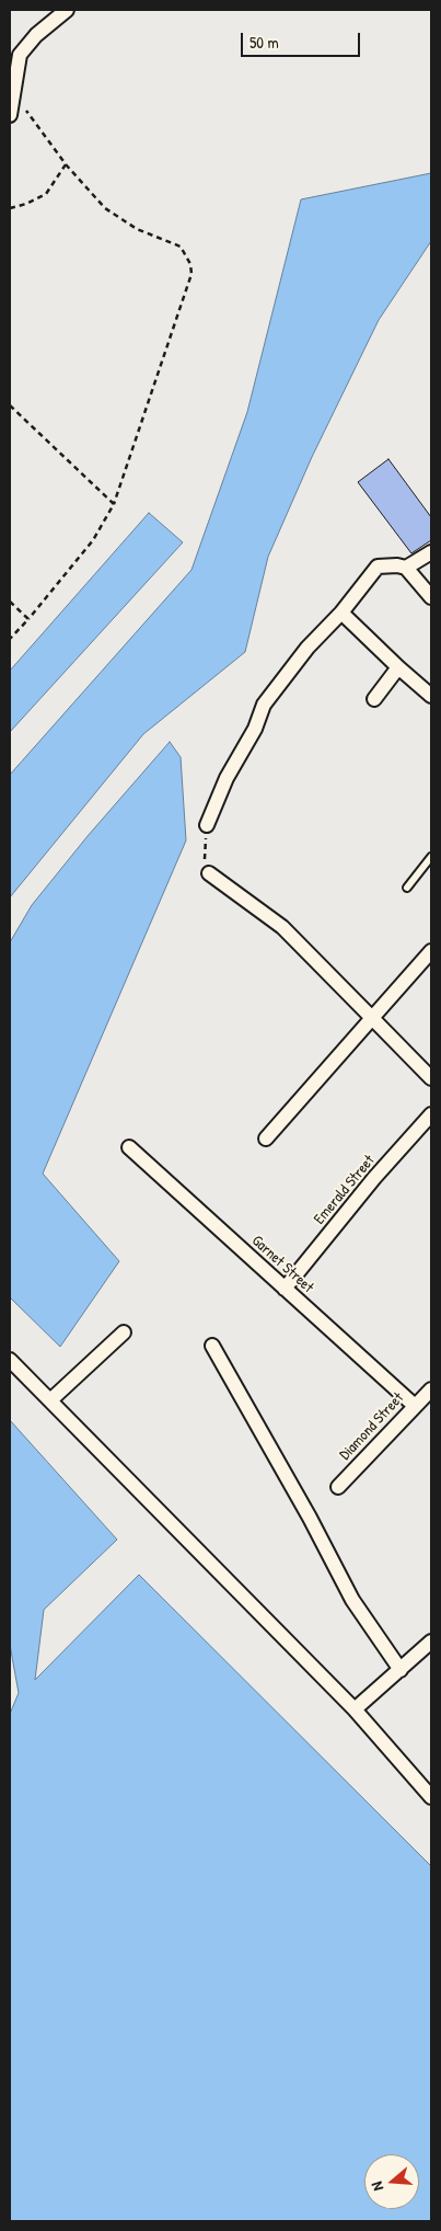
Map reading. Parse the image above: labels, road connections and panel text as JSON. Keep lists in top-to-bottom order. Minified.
{"streets":{"street":["Emerald Street","Garnet Street","Diamond Street"]},"crossings":[["Emerald Street","Garnet Street"],["Garnet Street","Diamond Street"]],"scale_bar":"50 m","north":"left"}
